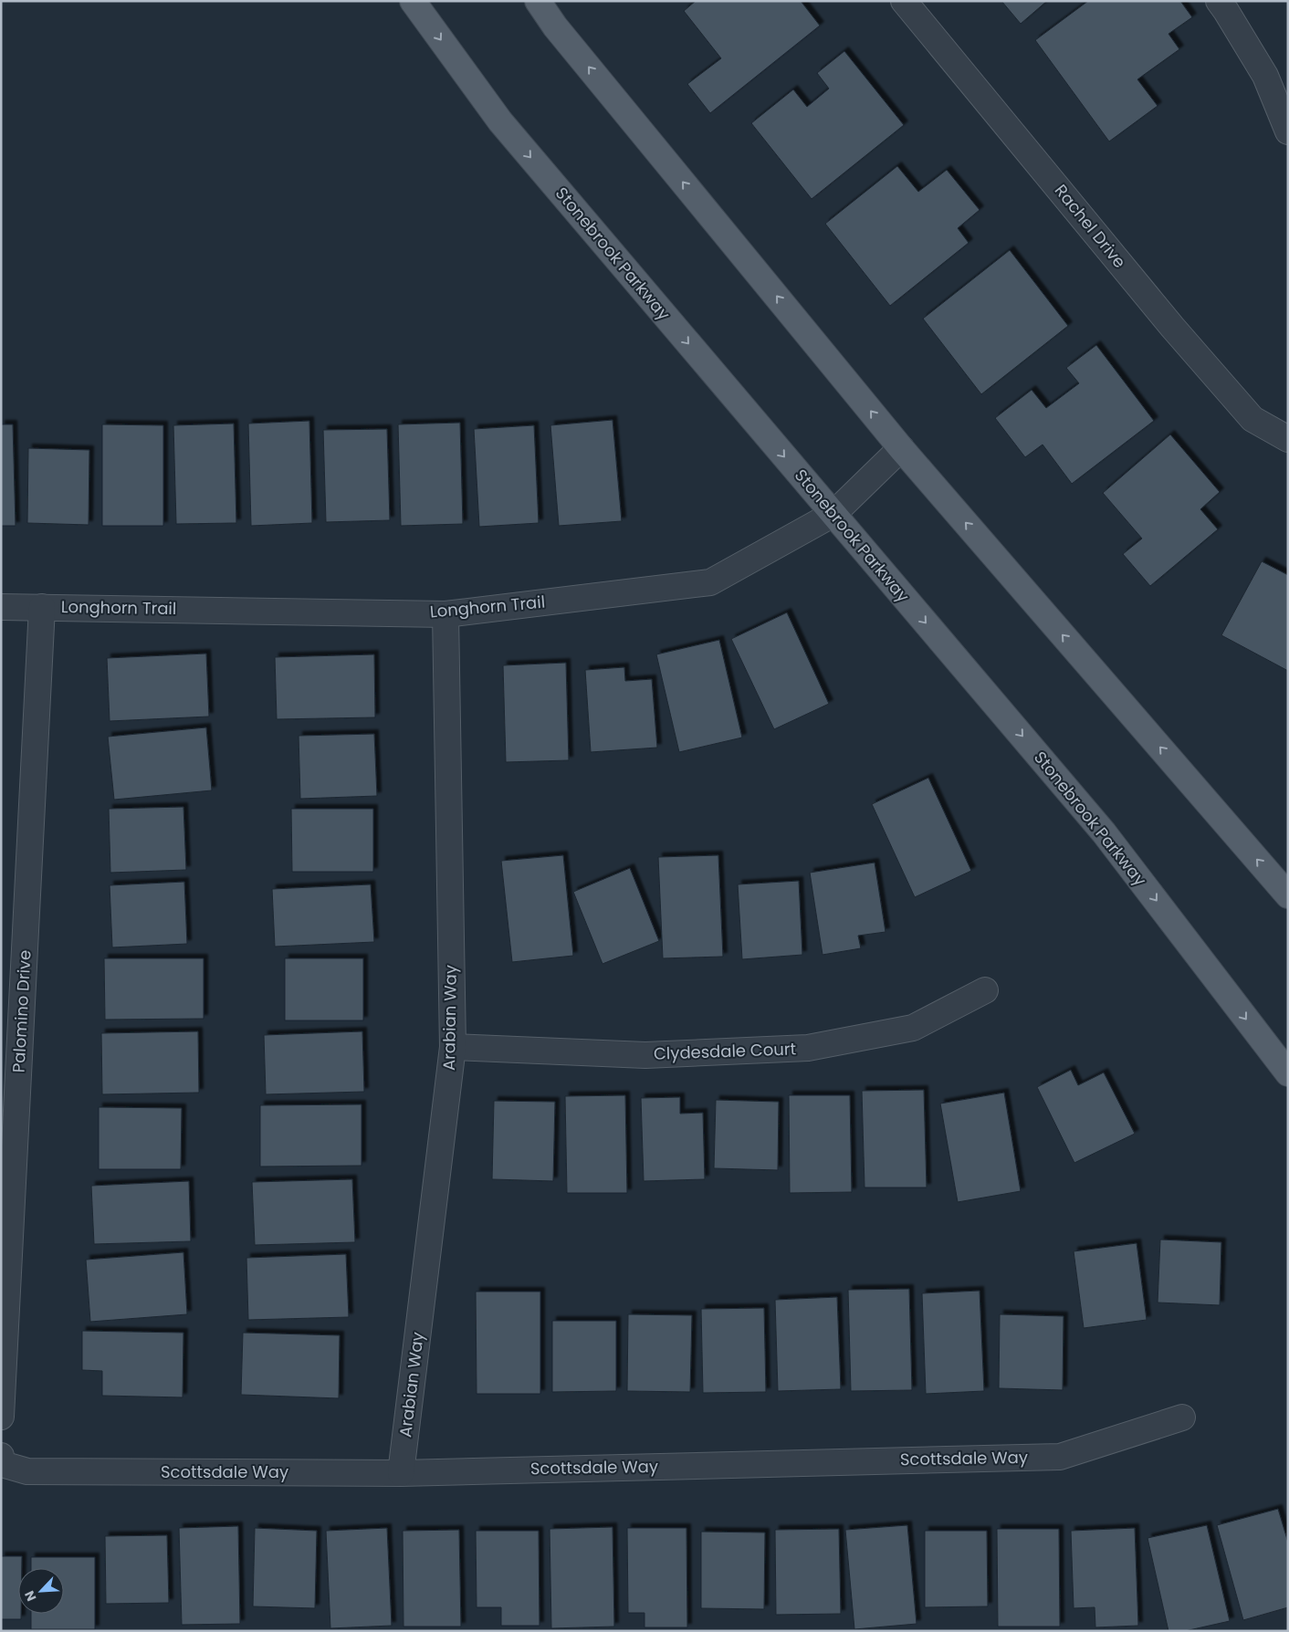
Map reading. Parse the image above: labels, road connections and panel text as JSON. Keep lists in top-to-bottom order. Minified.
{"streets":{"main road":["Stonebrook Parkway"],"street":["Rachel Drive","Longhorn Trail","Palomino Drive","Arabian Way","Clydesdale Court","Scottsdale Way"]},"crossings":[["Stonebrook Parkway","Longhorn Trail"],["Longhorn Trail","Palomino Drive"],["Longhorn Trail","Arabian Way"],["Arabian Way","Clydesdale Court"],["Arabian Way","Scottsdale Way"]],"north":"bottom left"}
